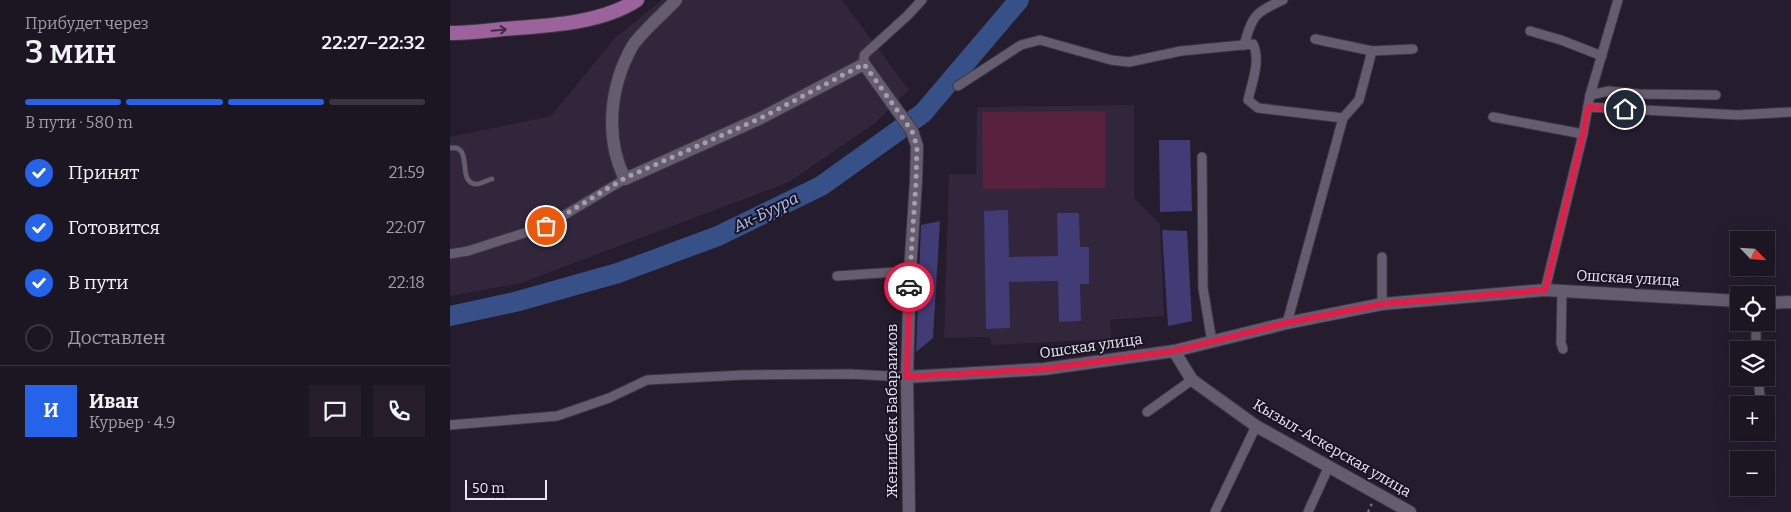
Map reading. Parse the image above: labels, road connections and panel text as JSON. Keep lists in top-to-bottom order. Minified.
{"streets":{"street":["Ошская улица","Женишбек Бабараимов","Кызыл-Аскерская улица"]},"crossings":[["Ошская улица","Женишбек Бабараимов"],["Ошская улица","Кызыл-Аскерская улица"]],"water":["Ак-Буура"],"scale_bar":"50 m","north":"bottom right","page":{"heading":["3 мин","Прибудет через","22:27–22:32"],"panel":["Иван","Курьер · 4.9"],"bar":"В пути · 580 m","list":[["Принят","21:59"],["Готовится","22:07"],["В пути","22:18"],"Доставлен"],"map_buttons":["+","−"],"round":"И","scale":"50 m"}}
